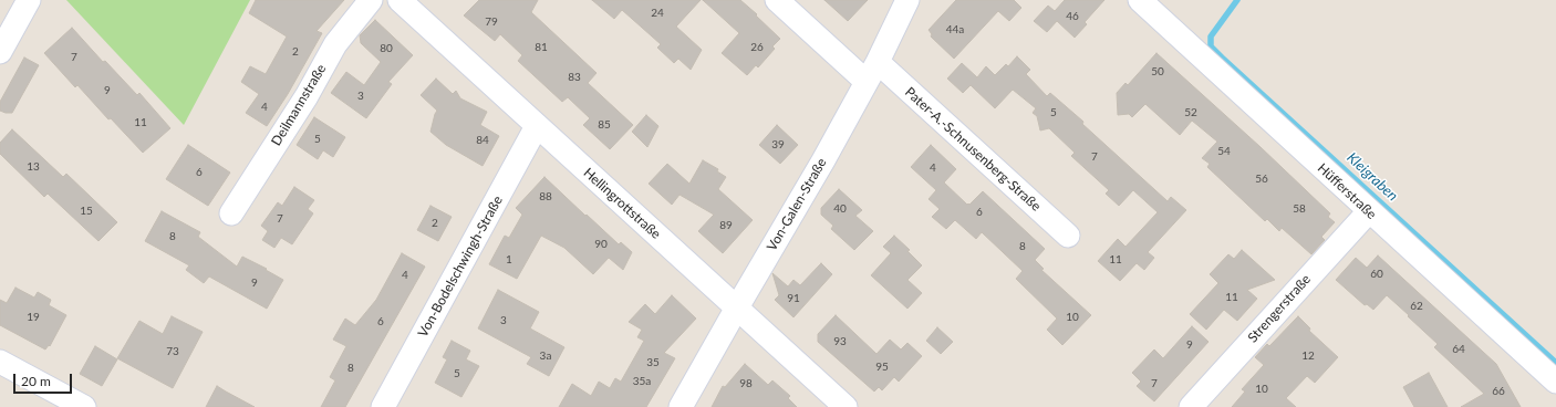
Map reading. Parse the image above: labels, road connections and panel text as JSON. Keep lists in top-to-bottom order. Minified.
{"streets":{"street":["Deilmannstraße","Pater-A.-Schnusenberg-Straße","Hüfferstraße","Hellingrottstraße","Von-Galen-Straße","Von-Bodelschwingh-Straße","Strengerstraße"]},"crossings":[["Pater-A.-Schnusenberg-Straße","Von-Galen-Straße"],["Hüfferstraße","Strengerstraße"],["Hellingrottstraße","Von-Galen-Straße"],["Hellingrottstraße","Von-Bodelschwingh-Straße"]],"water":["Kleigraben"],"house_numbers":["24","46","79","44a","81","26","80","2","7","50","83","9","3","4","5","52","11","85","5","84","39","54","7","13","4","6","56","88","40","58","15","6","7","2","89","8","90","8","1","11","60","4","9","11","91","62","19","10","3","6","93","9","64","73","3a","12","35","95","8","5","35a","98","7","10","66"],"scale_bar":"20 m"}
